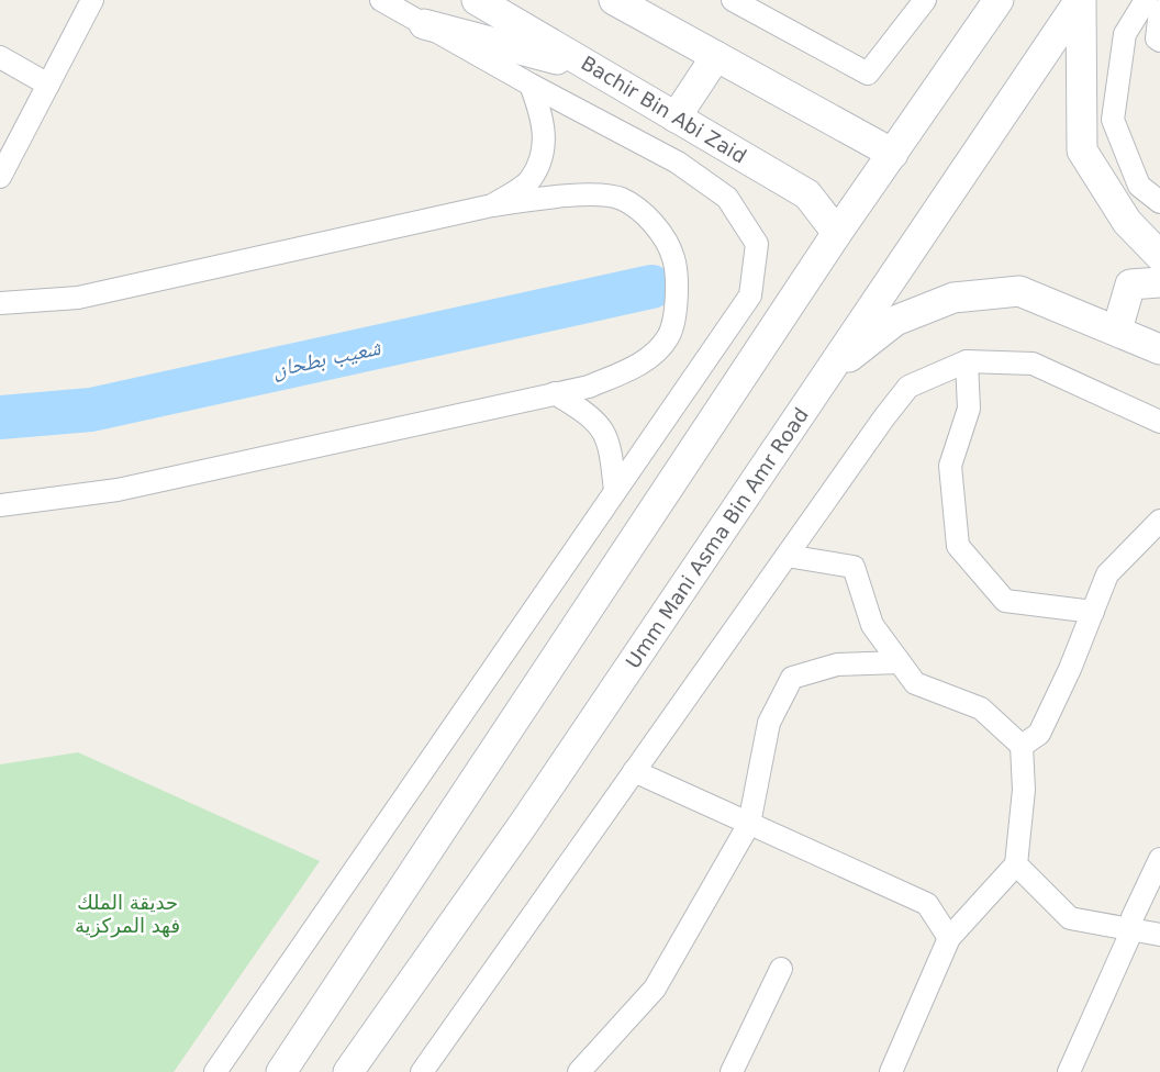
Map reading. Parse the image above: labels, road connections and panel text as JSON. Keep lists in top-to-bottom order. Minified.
{"streets":{"main road":["Bachir Bin Abi Zaid","Umm Mani Asma Bin Amr Road"]},"water":["شعيب بطحان"],"parks":["حدیقة الملك فهد المركزية"]}
